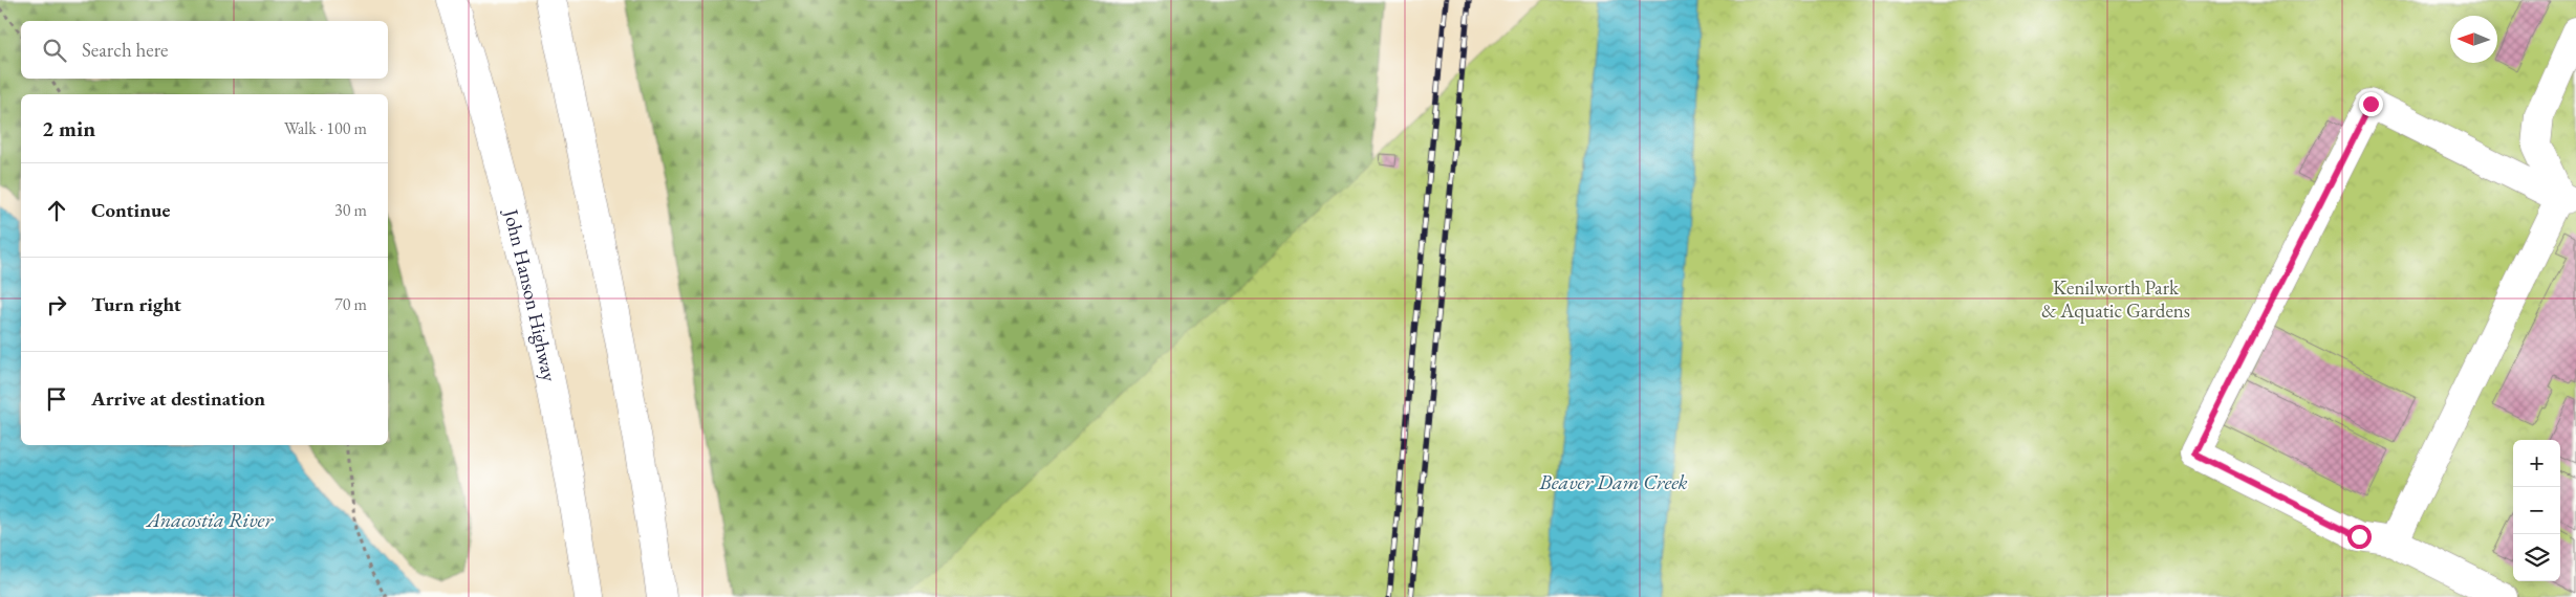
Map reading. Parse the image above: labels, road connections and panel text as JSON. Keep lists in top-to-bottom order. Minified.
{"streets":{"main road":["John Hanson Highway"]},"water":["Beaver Dam Creek","Anacostia River"],"parks":["Kenilworth Park & Aquatic Gardens"],"north":"left","page":{"search":"Search here","heading":["2 min","Walk · 100 m"],"list":[["Continue","30 m"],["Turn right","70 m"],"Arrive at destination"],"map_buttons":["+","−"]}}
